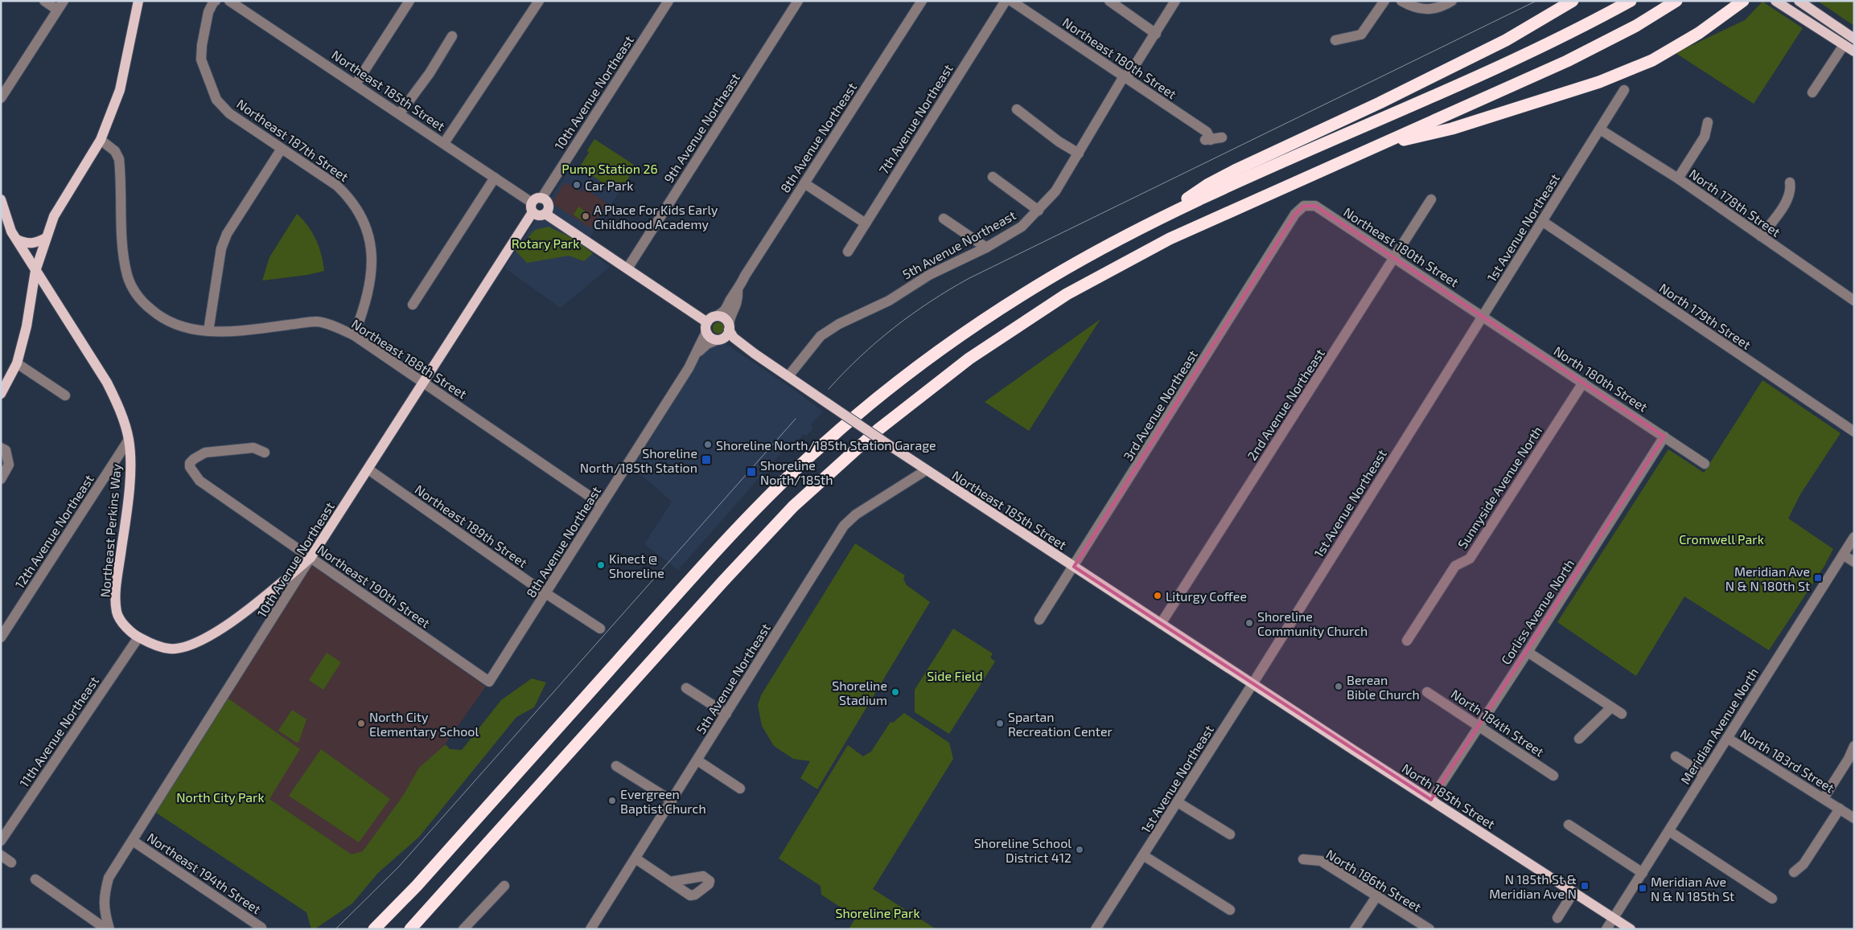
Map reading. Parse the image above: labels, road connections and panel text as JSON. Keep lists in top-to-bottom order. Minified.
{"streets":{"main road":["Northeast 185th Street","10th Avenue Northeast","Northeast Perkins Way","North 185th Street"],"street":["Northeast 180th Street","7th Avenue Northeast","9th Avenue Northeast","8th Avenue Northeast","Northeast 187th Street","North 178th Street","1st Avenue Northeast","5th Avenue Northeast","North 179th Street","Northeast 188th Street","North 180th Street","2nd Avenue Northeast","3rd Avenue Northeast","Sunnyside Avenue North","Northeast 189th Street","12th Avenue Northeast","Northeast 190th Street","Corliss Avenue North","North 184th Street","Meridian Avenue North","11th Avenue Northeast","North 183rd Street","Northeast 194th Street","North 186th Street"]},"crossings":[["Northeast 180th Street","1st Avenue Northeast"],["Northeast 180th Street","5th Avenue Northeast"],["Northeast 180th Street","North 180th Street"],["Northeast 180th Street","2nd Avenue Northeast"],["Northeast 180th Street","3rd Avenue Northeast"],["Northeast 185th Street","10th Avenue Northeast"],["Northeast 185th Street","8th Avenue Northeast"],["Northeast 185th Street","1st Avenue Northeast"],["Northeast 185th Street","5th Avenue Northeast"],["Northeast 185th Street","2nd Avenue Northeast"],["Northeast 185th Street","3rd Avenue Northeast"],["Northeast 185th Street","North 185th Street"],["10th Avenue Northeast","Northeast 188th Street"],["10th Avenue Northeast","Northeast 189th Street"],["10th Avenue Northeast","Northeast Perkins Way"],["10th Avenue Northeast","Northeast 190th Street"],["10th Avenue Northeast","Northeast 194th Street"],["8th Avenue Northeast","Northeast 188th Street"],["8th Avenue Northeast","Northeast 189th Street"],["8th Avenue Northeast","Northeast 190th Street"],["Northeast 187th Street","Northeast 188th Street"],["North 178th Street","1st Avenue Northeast"],["1st Avenue Northeast","North 179th Street"],["1st Avenue Northeast","North 180th Street"],["1st Avenue Northeast","North 185th Street"],["North 180th Street","Sunnyside Avenue North"],["North 180th Street","Corliss Avenue North"],["Northeast Perkins Way","12th Avenue Northeast"],["Northeast Perkins Way","Northeast 190th Street"],["Northeast Perkins Way","11th Avenue Northeast"],["Corliss Avenue North","North 184th Street"],["Corliss Avenue North","North 185th Street"],["Meridian Avenue North","North 183rd Street"],["Meridian Avenue North","North 185th Street"]],"parks":["Pump Station 26","Rotary Park","Cromwell Park","Side Field","North City Park","Shoreline Park"],"places":{"other":["Car Park","A Place For Kids Early Childhood Academy","Shoreline North/185th Station Garage","Kinect @ Shoreline","Liturgy Coffee","Shoreline Community Church","Berean Bible Church","Shoreline Stadium","North City Elementary School","Spartan Recreation Center","Evergreen Baptist Church","Shoreline School District 412"],"transit":["Shoreline North/185th Station","Shoreline North/185th","Meridian Ave N & N 180th St","N 185th St & Meridian Ave N","Meridian Ave N & N 185th St"]}}
